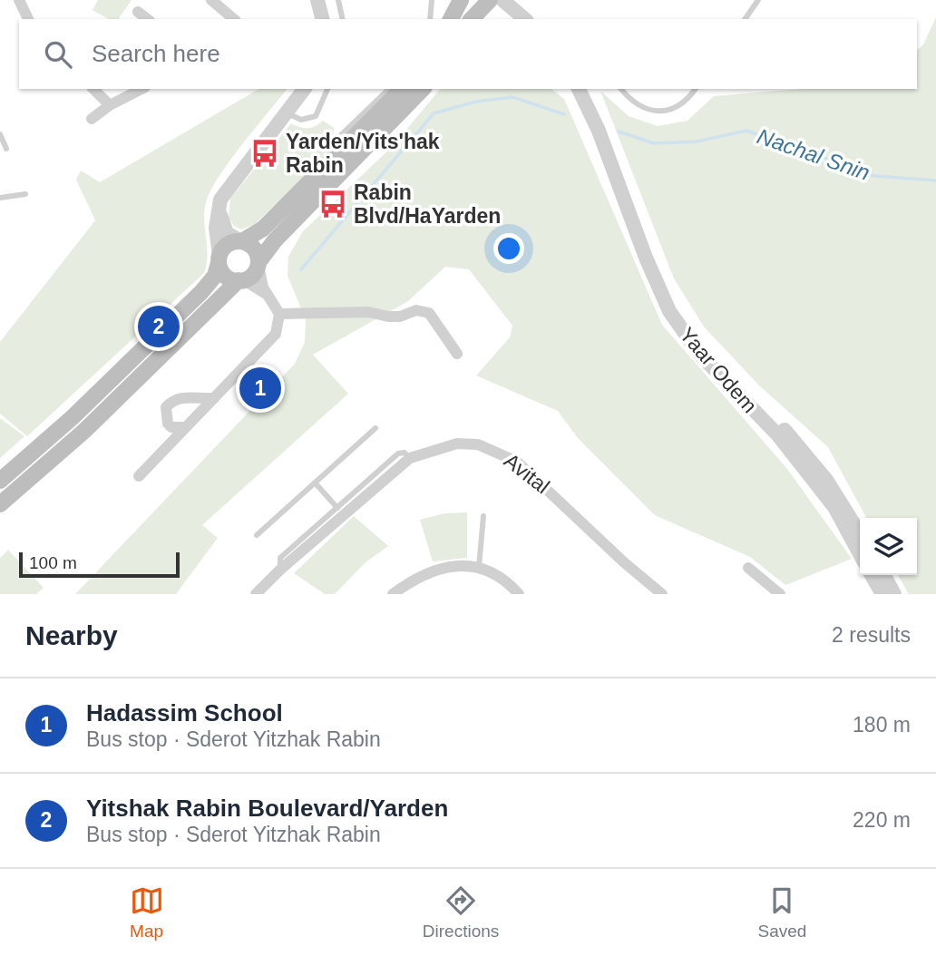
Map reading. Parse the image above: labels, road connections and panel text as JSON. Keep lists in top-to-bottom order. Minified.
{"streets":{"street":["Yaar Odem","Avital"]},"water":["Nachal Snin"],"places":{"bus stop":["Yarden/Yits'hak Rabin","Rabin Blvd/HaYarden"]},"scale_bar":"100 m","page":{"search":"Search here","pins":["2","1"],"scale":"100 m","heading":["Nearby","2 results"],"list":[{"mark":"1","name":"Hadassim School","note":"Bus stop · Sderot Yitzhak Rabin","value":"180 m"},{"mark":"2","name":"Yitshak Rabin Boulevard/Yarden","note":"Bus stop · Sderot Yitzhak Rabin","value":"220 m"}],"nav":["Map","Directions","Saved"]}}
